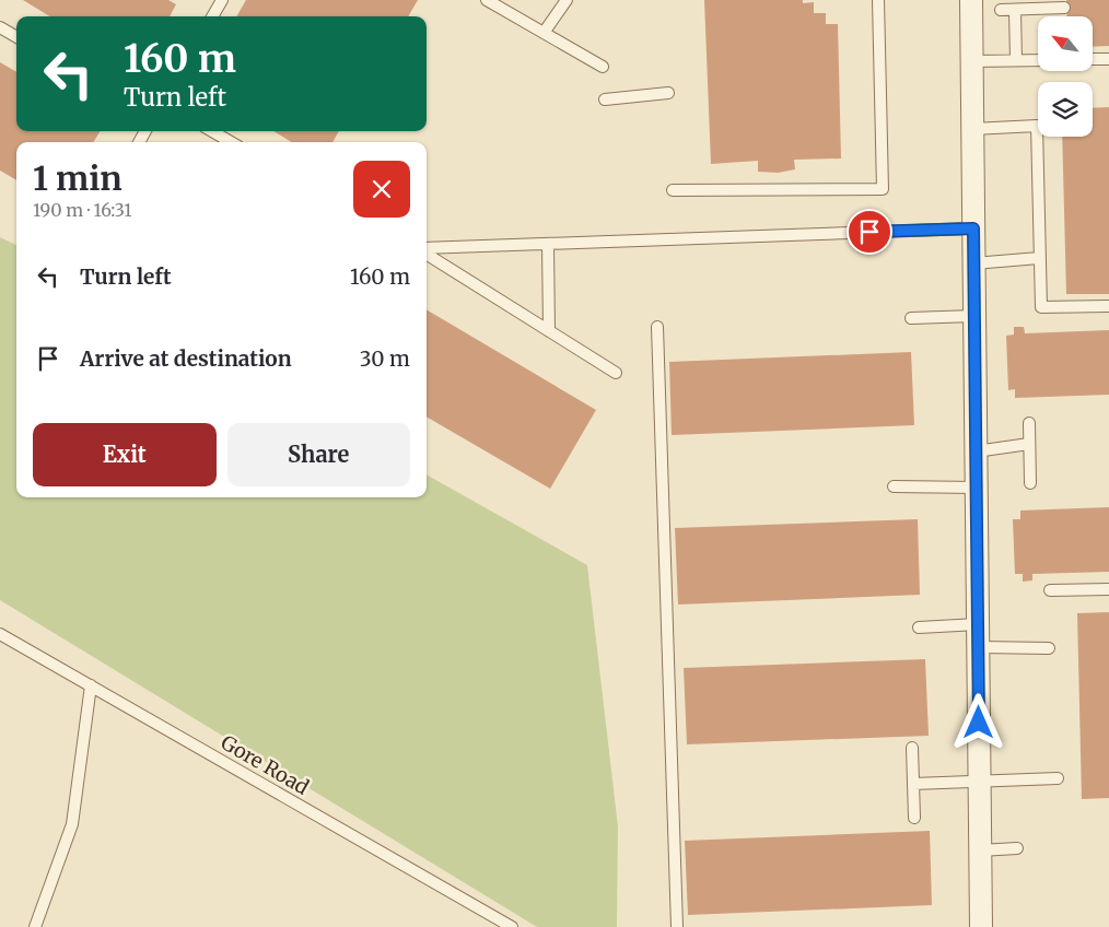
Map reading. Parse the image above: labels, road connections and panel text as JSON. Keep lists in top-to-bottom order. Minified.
{"streets":{"lane":["Gore Road"]},"north":"top left","page":{"turn":["160 m","Turn left"],"heading":["1 min","190 m · 16:31"],"list":[{"name":"Turn left","value":"160 m"},{"name":"Arrive at destination","value":"30 m"}],"buttons":["Exit","Share"]}}
